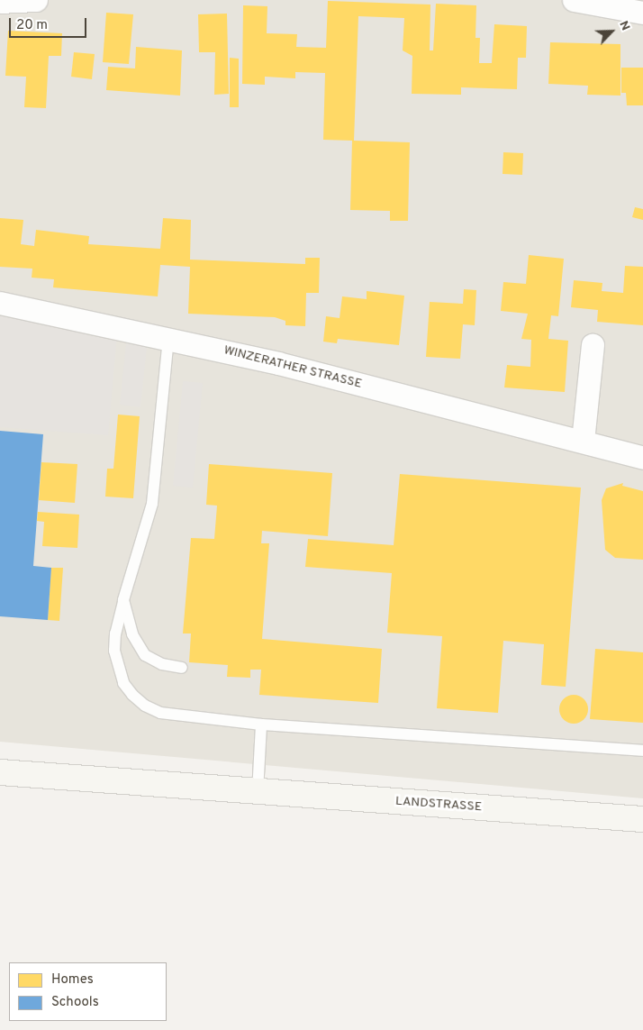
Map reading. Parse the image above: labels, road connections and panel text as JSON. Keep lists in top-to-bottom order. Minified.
{"streets":{"street":["WINZERATHER STRASSE","LANDSTRASSE"]},"legend":["Homes","Schools"],"scale_bar":"20 m","north":"top right"}
